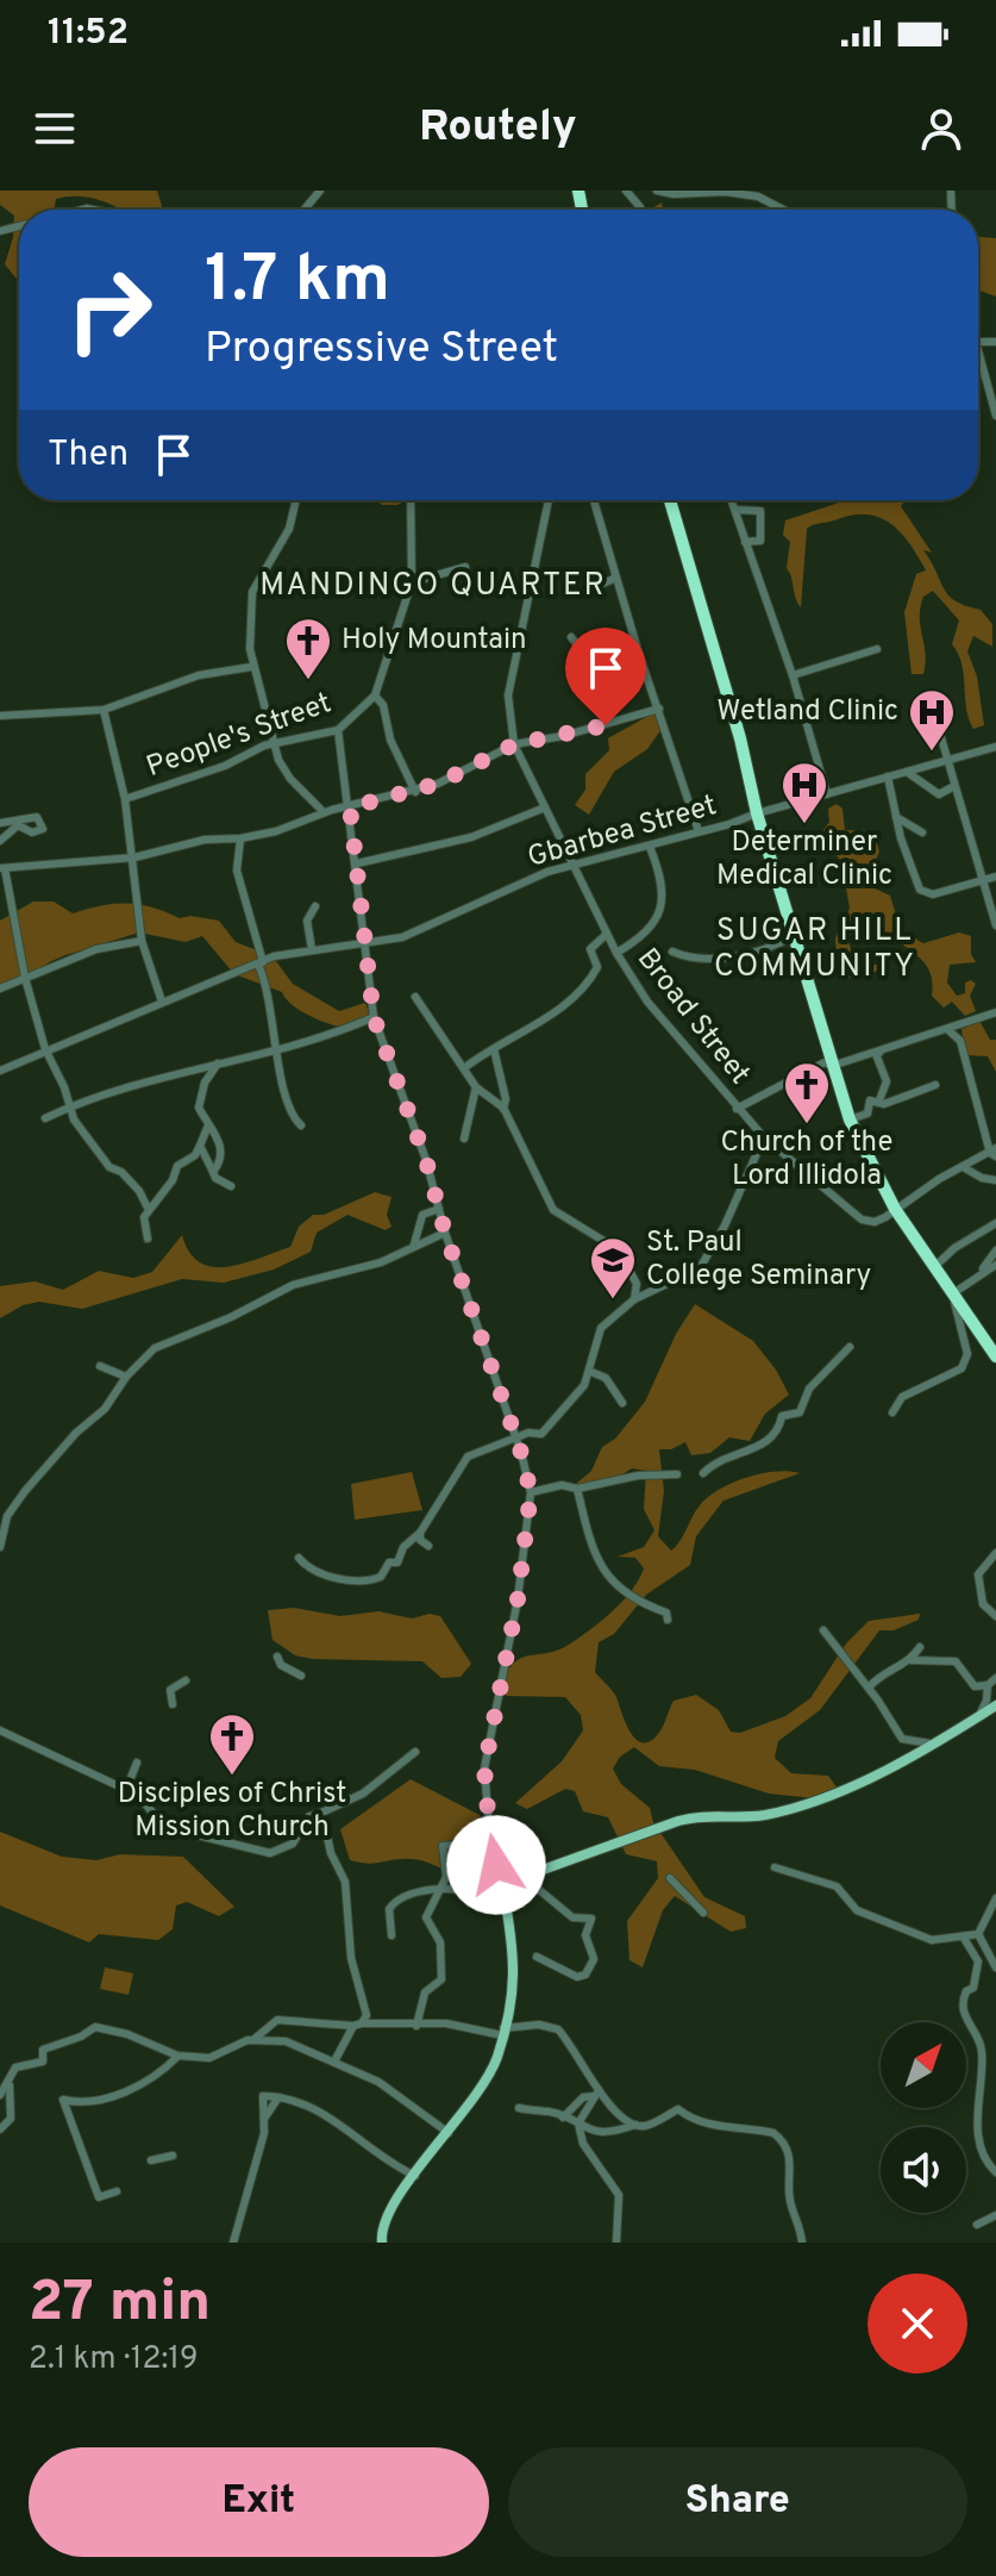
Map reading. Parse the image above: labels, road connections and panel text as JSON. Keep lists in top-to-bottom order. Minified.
{"streets":{"street":["People's Street","Gbarbea Street","Broad Street"]},"crossings":[["Gbarbea Street","Broad Street"]],"districts":["MANDINGO QUARTER","SUGAR HILL COMMUNITY"],"places":{"church":["Holy Mountain","Church of the Lord Illidola","Disciples of Christ Mission Church"],"hospital":["Wetland Clinic","Determiner Medical Clinic"],"school or university":["St. Paul College Seminary"]},"north":"top right","page":{"status":"11:52","header":"Routely","turn":["1.7 km","Progressive Street"],"then":"Then","heading":["27 min","2.1 km · 12:19"],"buttons":["Exit","Share"]}}
